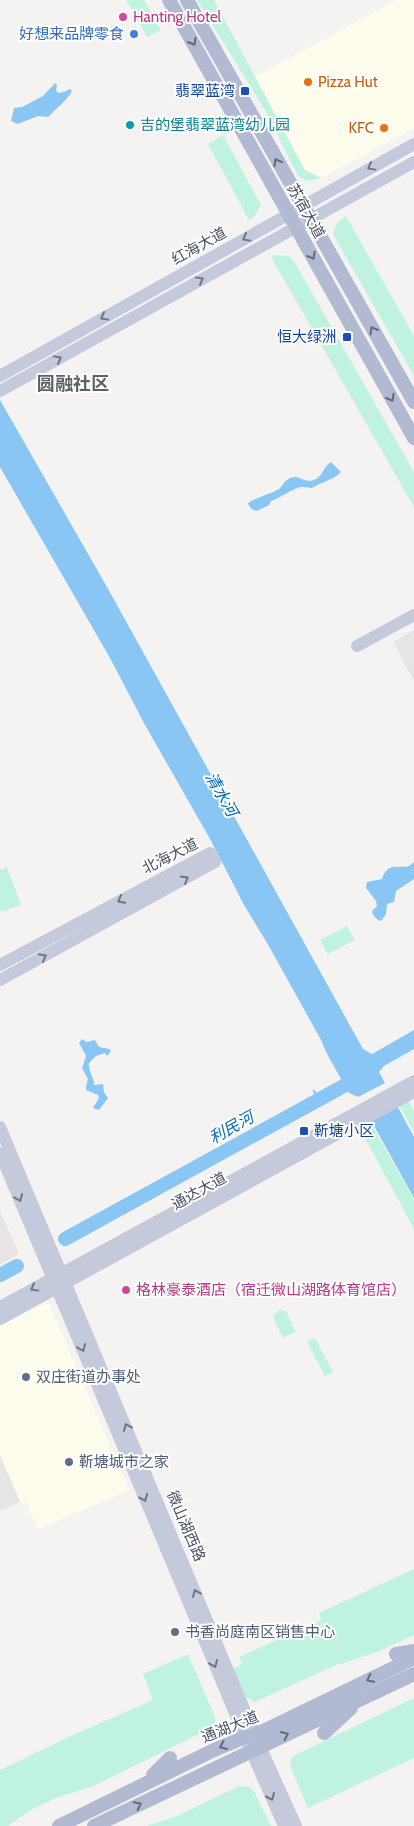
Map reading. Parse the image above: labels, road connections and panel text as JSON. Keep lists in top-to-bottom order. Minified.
{"streets":{"main road":["苏宿大道","通湖大道"],"street":["红海大道","北海大道","通达大道","微山湖西路"]},"crossings":[["苏宿大道","红海大道"],["通达大道","微山湖西路"],["微山湖西路","通湖大道"]],"districts":["圆融社区"],"water":["清水河","利民河"],"places":{"other":["Hanting Hotel","好想来品牌零食","Pizza Hut","吉的堡翡翠蓝湾幼儿园","KFC","格林豪泰酒店（宿迁微山湖路体育馆店）","双庄街道办事处","靳塘城市之家","书香尚庭南区销售中心"],"transit":["翡翠蓝湾","恒大绿洲","靳塘小区"]}}
